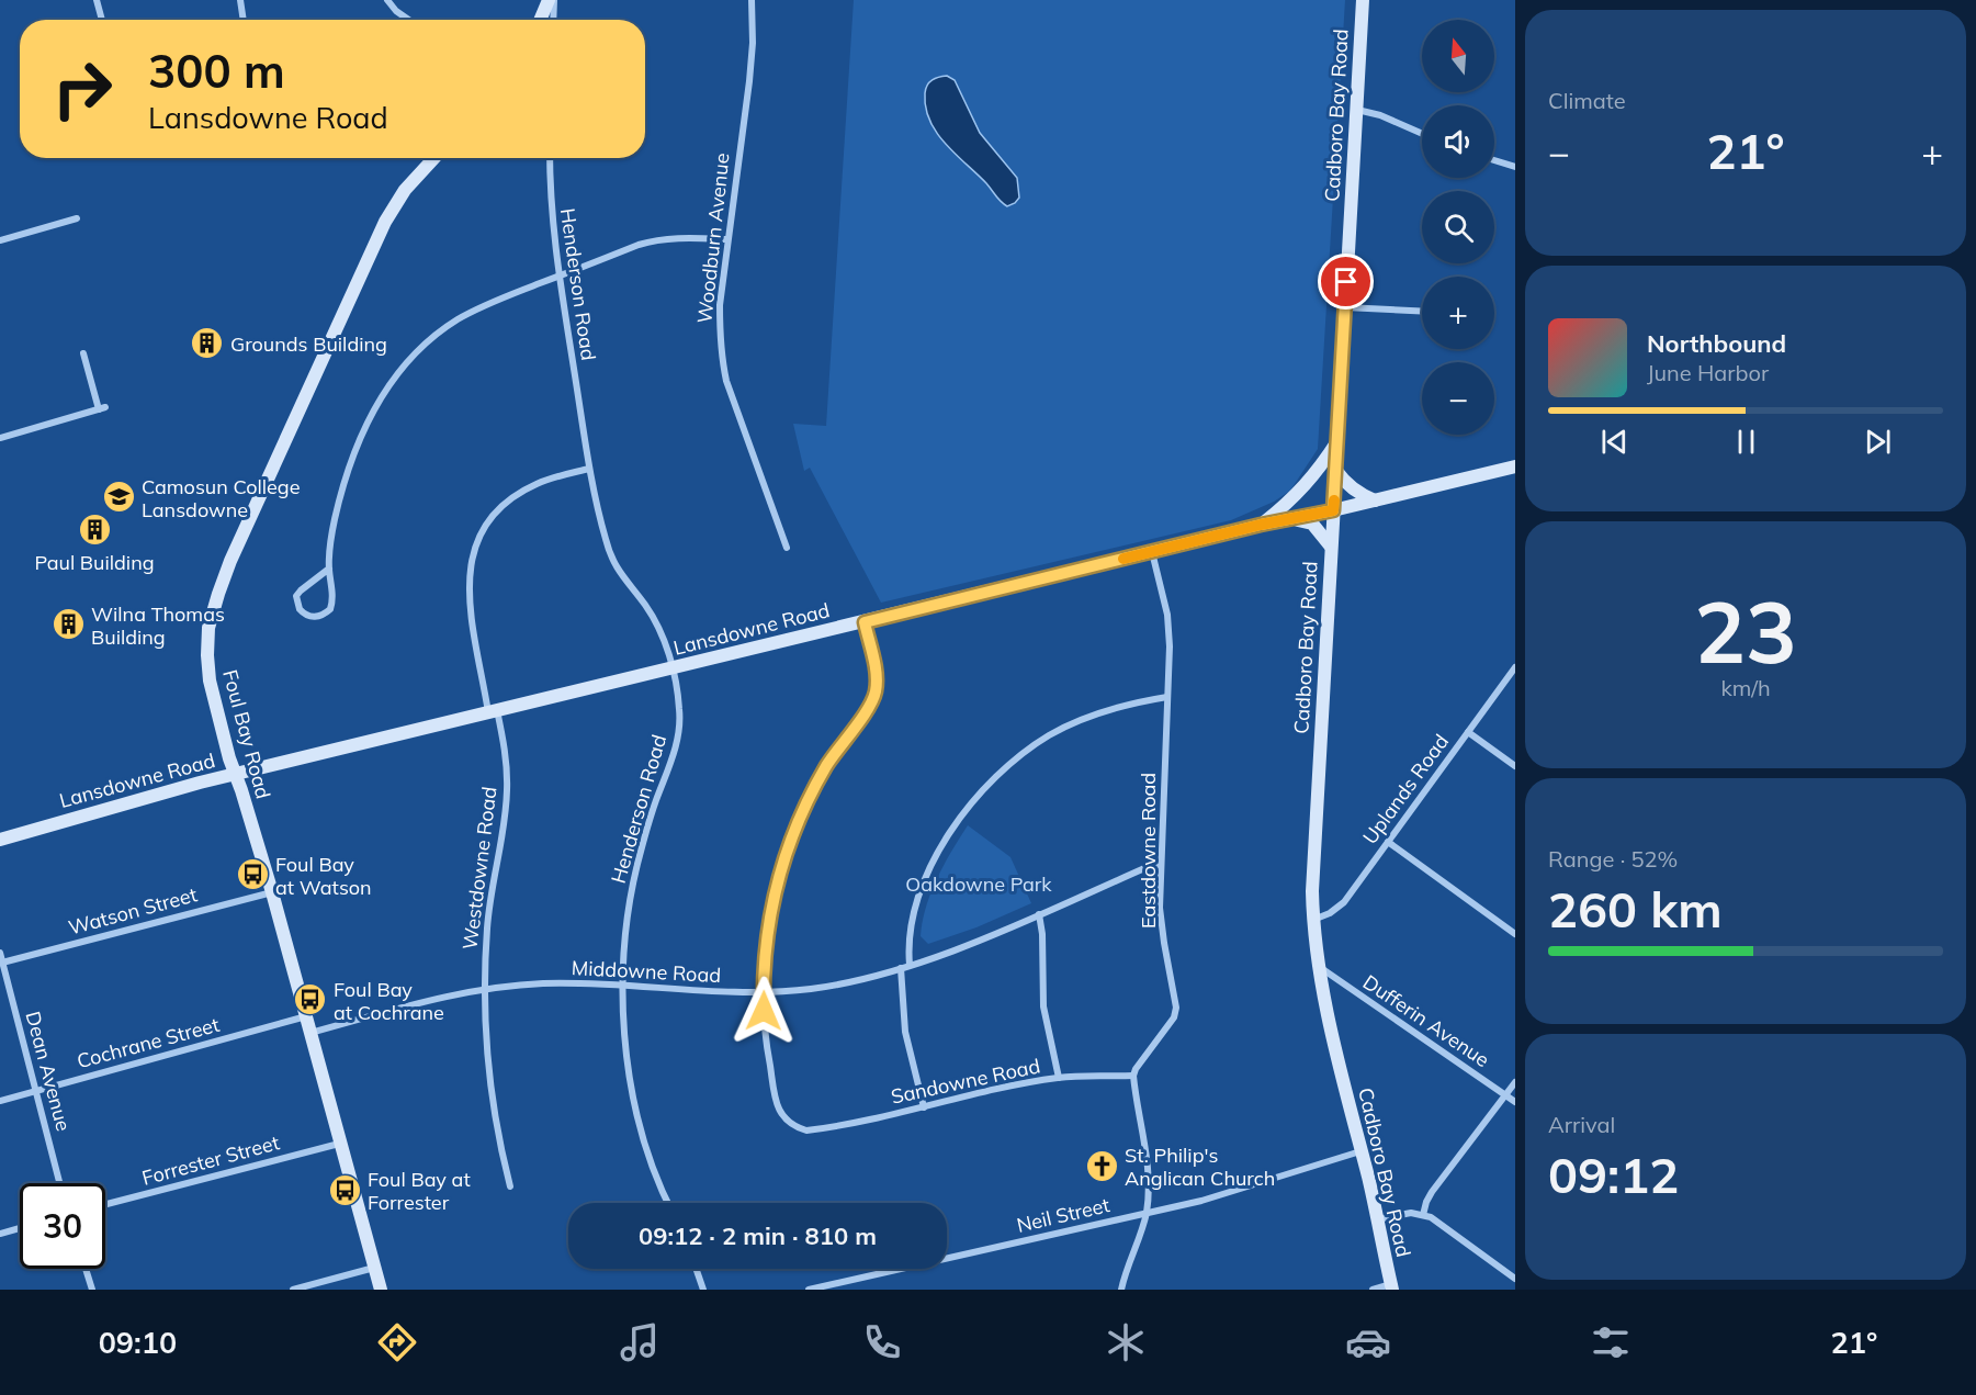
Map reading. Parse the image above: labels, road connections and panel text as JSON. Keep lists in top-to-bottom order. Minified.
{"streets":{"main road":["Cadboro Bay Road","Lansdowne Road","Foul Bay Road"],"street":["Woodburn Avenue","Henderson Road","Uplands Road","Eastdowne Road","Westdowne Road","Watson Street","Middowne Road","Dufferin Avenue","Cochrane Street","Dean Avenue","Sandowne Road","Forrester Street","Neil Street"]},"crossings":[["Cadboro Bay Road","Lansdowne Road"],["Cadboro Bay Road","Uplands Road"],["Cadboro Bay Road","Dufferin Avenue"],["Cadboro Bay Road","Neil Street"],["Henderson Road","Lansdowne Road"],["Henderson Road","Westdowne Road"],["Henderson Road","Middowne Road"],["Lansdowne Road","Foul Bay Road"],["Lansdowne Road","Eastdowne Road"],["Lansdowne Road","Westdowne Road"],["Foul Bay Road","Watson Street"],["Foul Bay Road","Middowne Road"],["Foul Bay Road","Cochrane Street"],["Foul Bay Road","Forrester Street"],["Eastdowne Road","Middowne Road"],["Eastdowne Road","Sandowne Road"],["Westdowne Road","Middowne Road"],["Watson Street","Dean Avenue"],["Middowne Road","Sandowne Road"],["Cochrane Street","Dean Avenue"]],"parks":["Oakdowne Park"],"places":{"building":["Grounds Building","Paul Building","Wilna Thomas Building"],"school or university":["Camosun College Lansdowne"],"bus stop":["Foul Bay at Watson","Foul Bay at Cochrane","Foul Bay at Forrester"],"church":["St. Philip's Anglican Church"]},"north":"top","page":{"tile":["Climate",["23","km/h"],["Range · 52%","260 km"],["Arrival","09:12"]],"map_buttons":["+","−"],"turn":["300 m","Lansdowne Road"],"heat":["−","21°","+"],"song":["Northbound","June Harbor"],"limit":"30","trip":"09:12 · 2 min · 810 m","tabs":["09:10","21°"]}}
